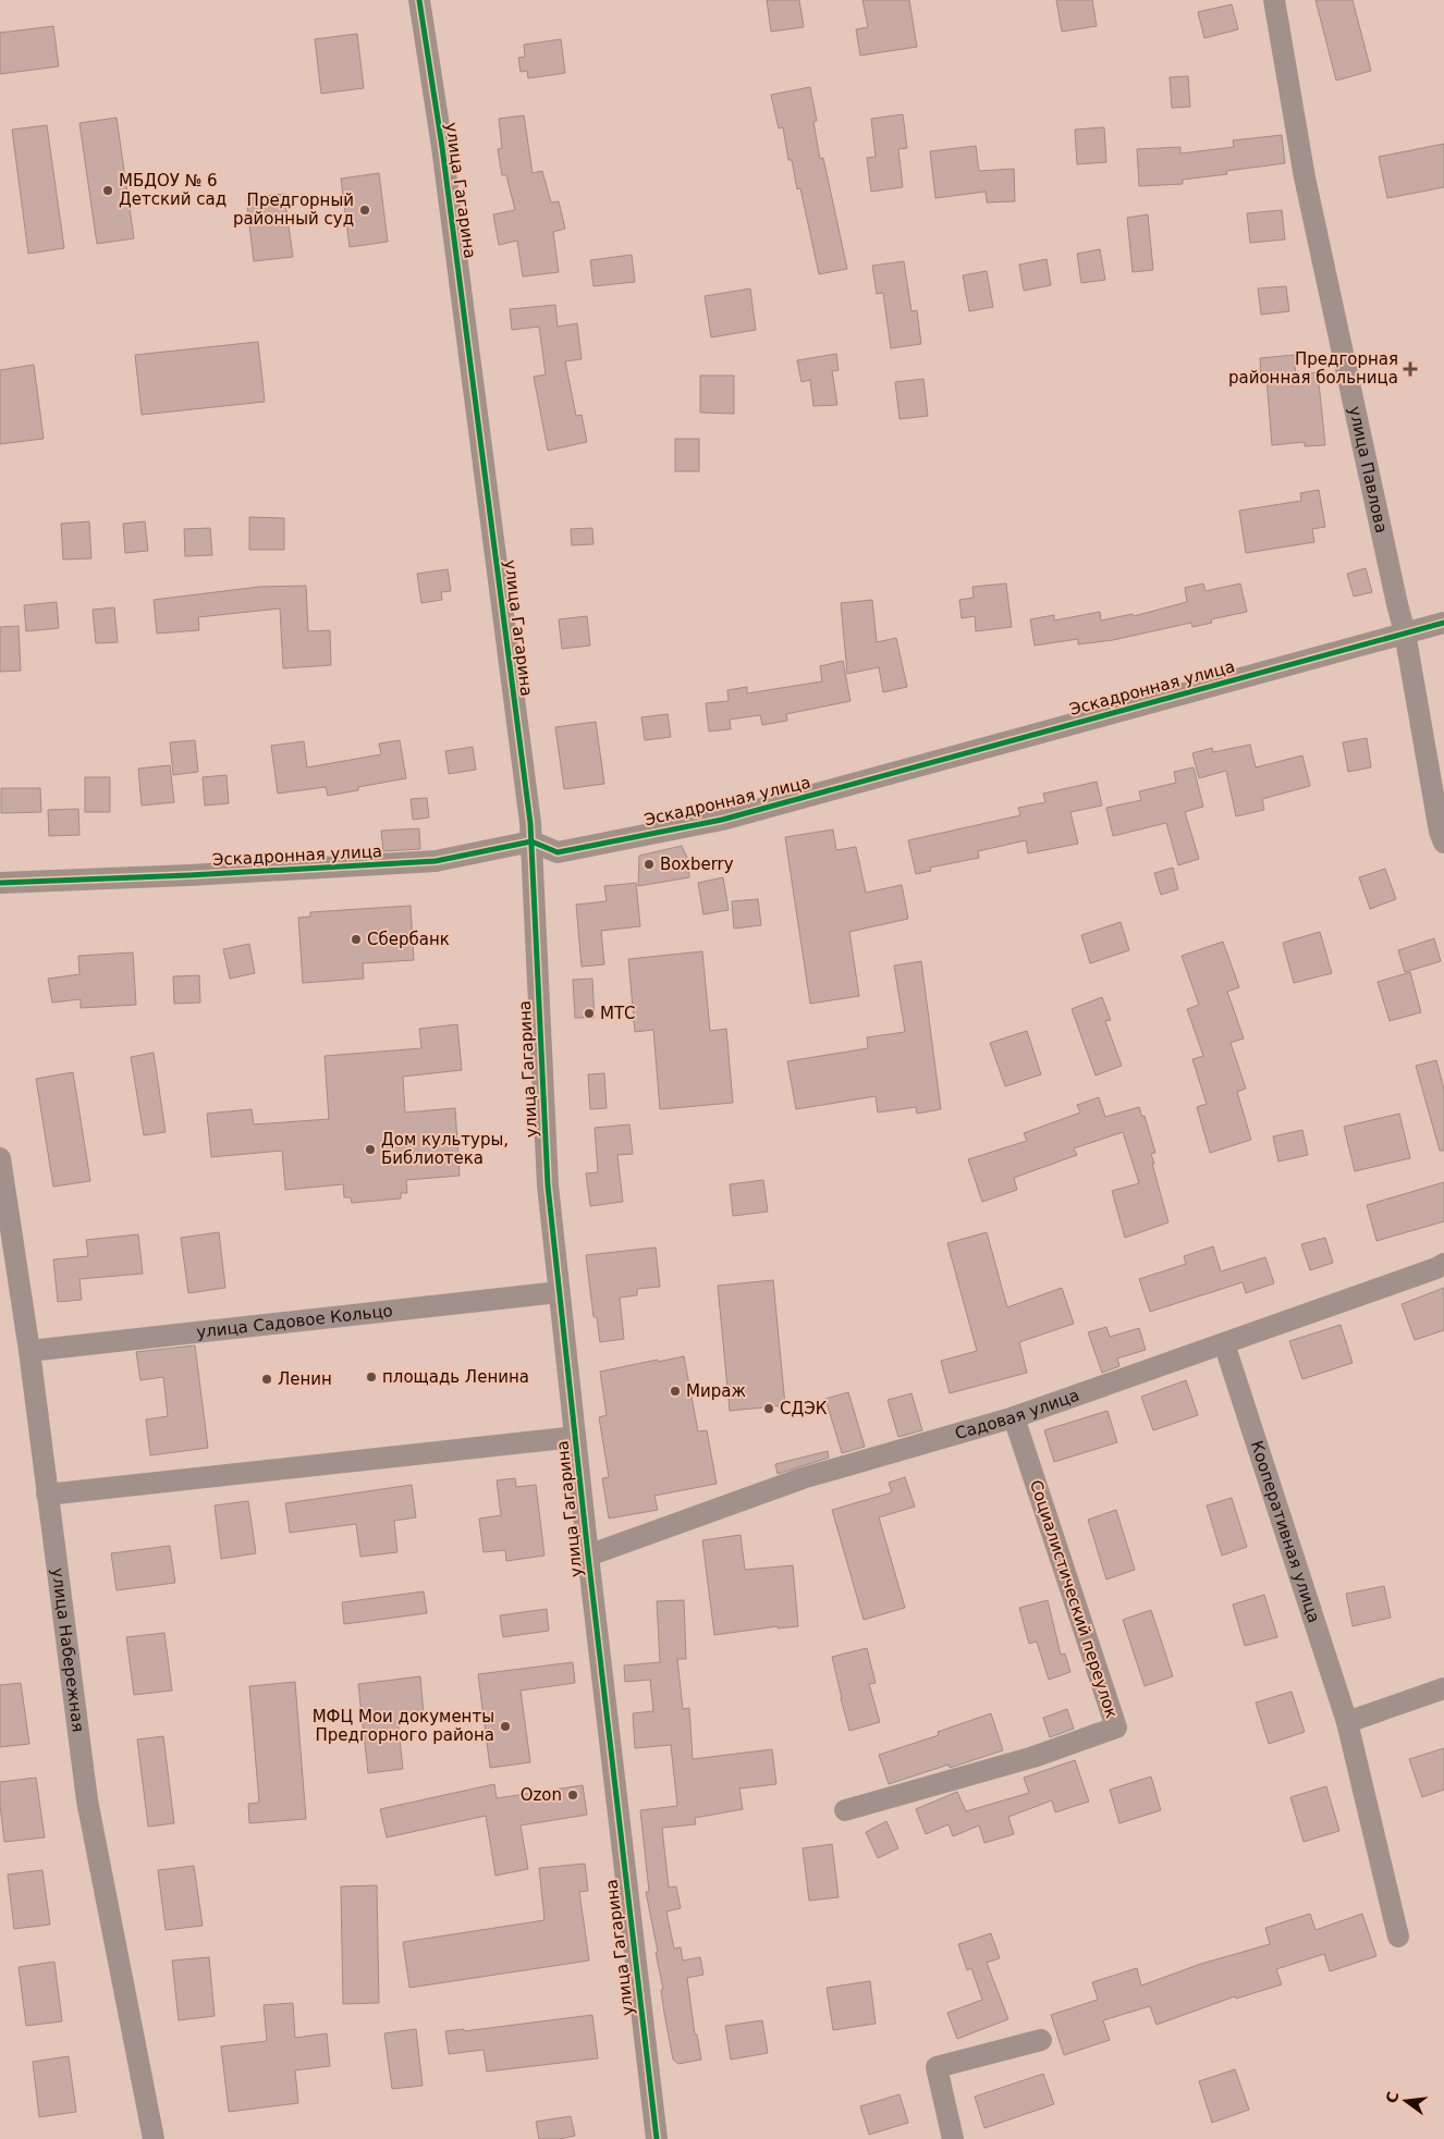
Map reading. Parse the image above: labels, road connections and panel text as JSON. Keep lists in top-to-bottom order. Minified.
{"streets":{"street":["улица Гагарина","улица Павлова","Эскадронная улица","улица Садовое Кольцо","Садовая улица","Кооперативная улица","Социалистический переулок","улица Набережная"]},"crossings":[["улица Гагарина","Эскадронная улица"],["улица Гагарина","улица Садовое Кольцо"],["улица Гагарина","Садовая улица"],["улица Павлова","Эскадронная улица"],["улица Садовое Кольцо","улица Набережная"],["Садовая улица","Кооперативная улица"],["Садовая улица","Социалистический переулок"]],"places":{"other":["МБДОУ № 6 Детский сад","Предгорный районный суд","Boxberry","Сбербанк","МТС","Дом культуры, Библиотека","площадь Ленина","Ленин","Мираж","СДЭК","МФЦ Мои документы Предгорного района","Ozon"],"health":["Предгорная районная больница"]},"north":"left"}
